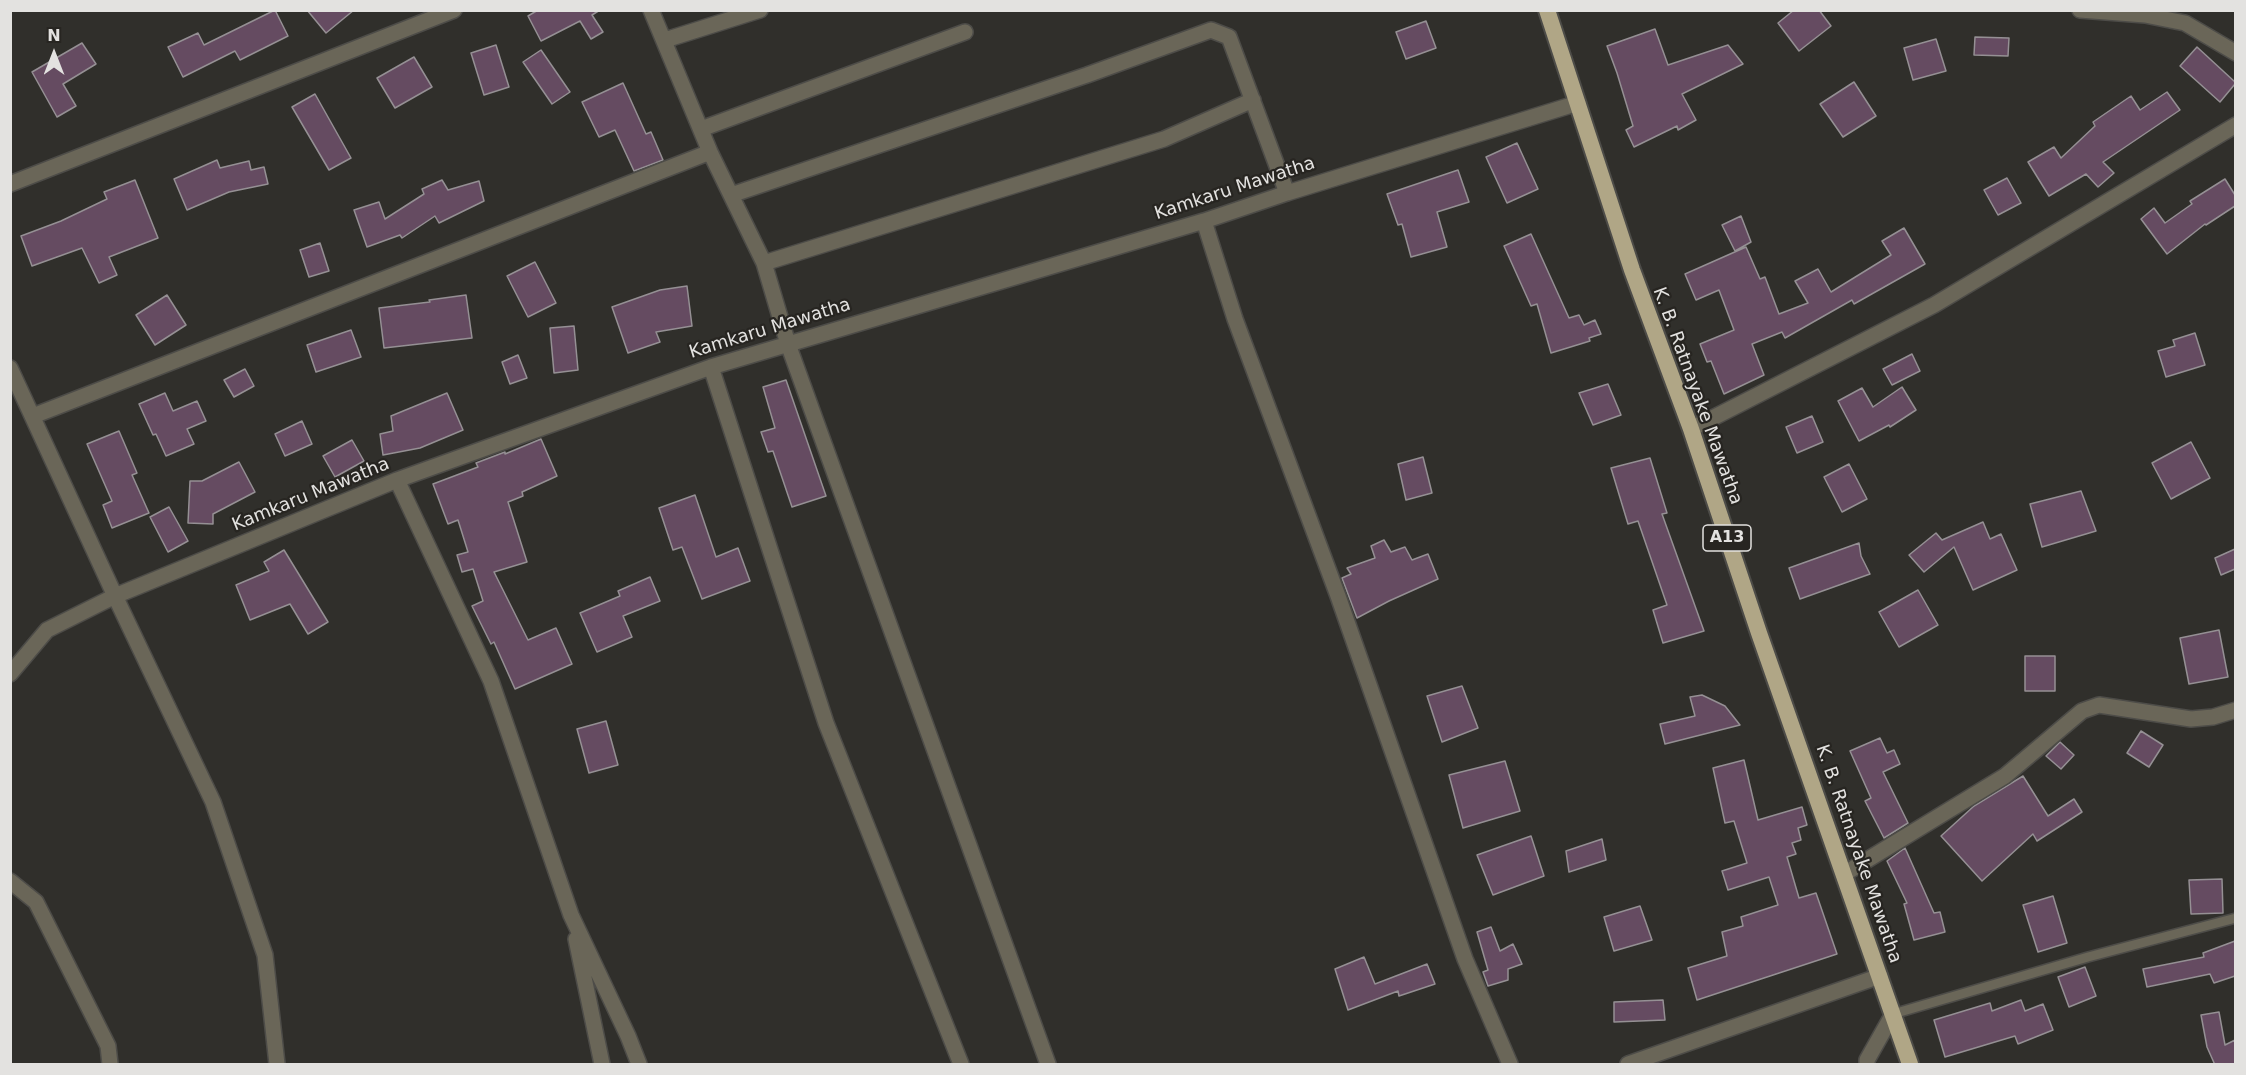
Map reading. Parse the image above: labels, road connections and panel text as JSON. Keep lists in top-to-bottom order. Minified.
{"streets":{"highway":["K. B. Ratnayake Mawatha","A13"],"street":["Kamkaru Mawatha"]},"crossings":[["Kamkaru Mawatha","K. B. Ratnayake Mawatha"]],"north":"top"}
